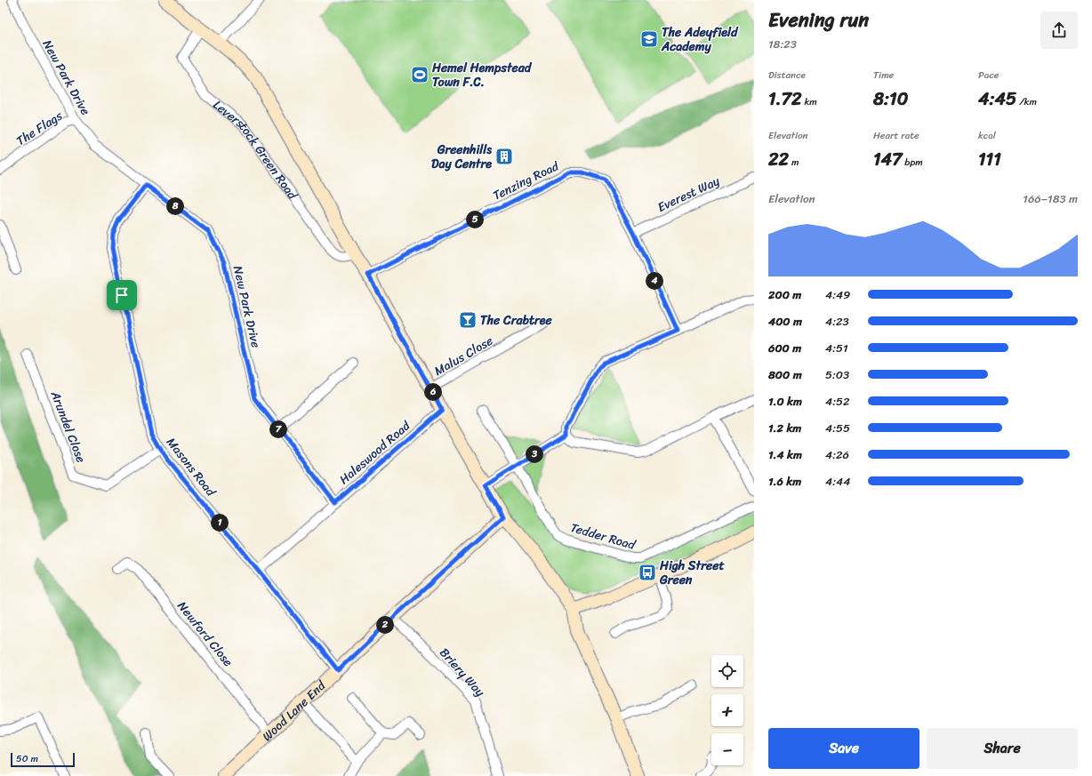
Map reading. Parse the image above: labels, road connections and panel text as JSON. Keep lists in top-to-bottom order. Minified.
{"streets":{"street":["New Park Drive","The Flags","Leverstock Green Road","Tenzing Road","Everest Way","Malus Close","Arundel Close","Haleswood Road","Masons Road","Tedder Road","Newford Close","Briery Way","Wood Lane End"]},"crossings":[["New Park Drive","The Flags"],["New Park Drive","Haleswood Road"],["New Park Drive","Masons Road"],["Leverstock Green Road","Tenzing Road"],["Leverstock Green Road","Malus Close"],["Leverstock Green Road","Haleswood Road"],["Leverstock Green Road","Wood Lane End"],["Tenzing Road","Everest Way"],["Arundel Close","Masons Road"],["Haleswood Road","Masons Road"],["Masons Road","Wood Lane End"],["Newford Close","Wood Lane End"],["Briery Way","Wood Lane End"]],"places":{"school or university":["The Adeyfield Academy"],"sports":["Hemel Hempstead Town F.C."],"building":["Greenhills Day Centre"],"bar":["The Crabtree"],"bus stop":["High Street Green"]},"scale_bar":"50 m","page":{"heading":["Evening run","18:23"],"stats":[["Distance","1.72 km"],["Time","8:10"],["Pace","4:45 /km"],["Elevation","22 m"],["Heart rate","147 bpm"],["kcal","111"]],"chart":["Elevation","166–183 m"],"pins":["8","5","4","6","7","3","1","2"],"list":[{"name":"200 m","note":"4:49"},{"name":"400 m","note":"4:23"},{"name":"600 m","note":"4:51"},{"name":"800 m","note":"5:03"},{"name":"1.0 km","note":"4:52"},{"name":"1.2 km","note":"4:55"},{"name":"1.4 km","note":"4:26"},{"name":"1.6 km","note":"4:44"}],"map_buttons":["+","−"],"buttons":["Save","Share"],"scale":"50 m"}}
